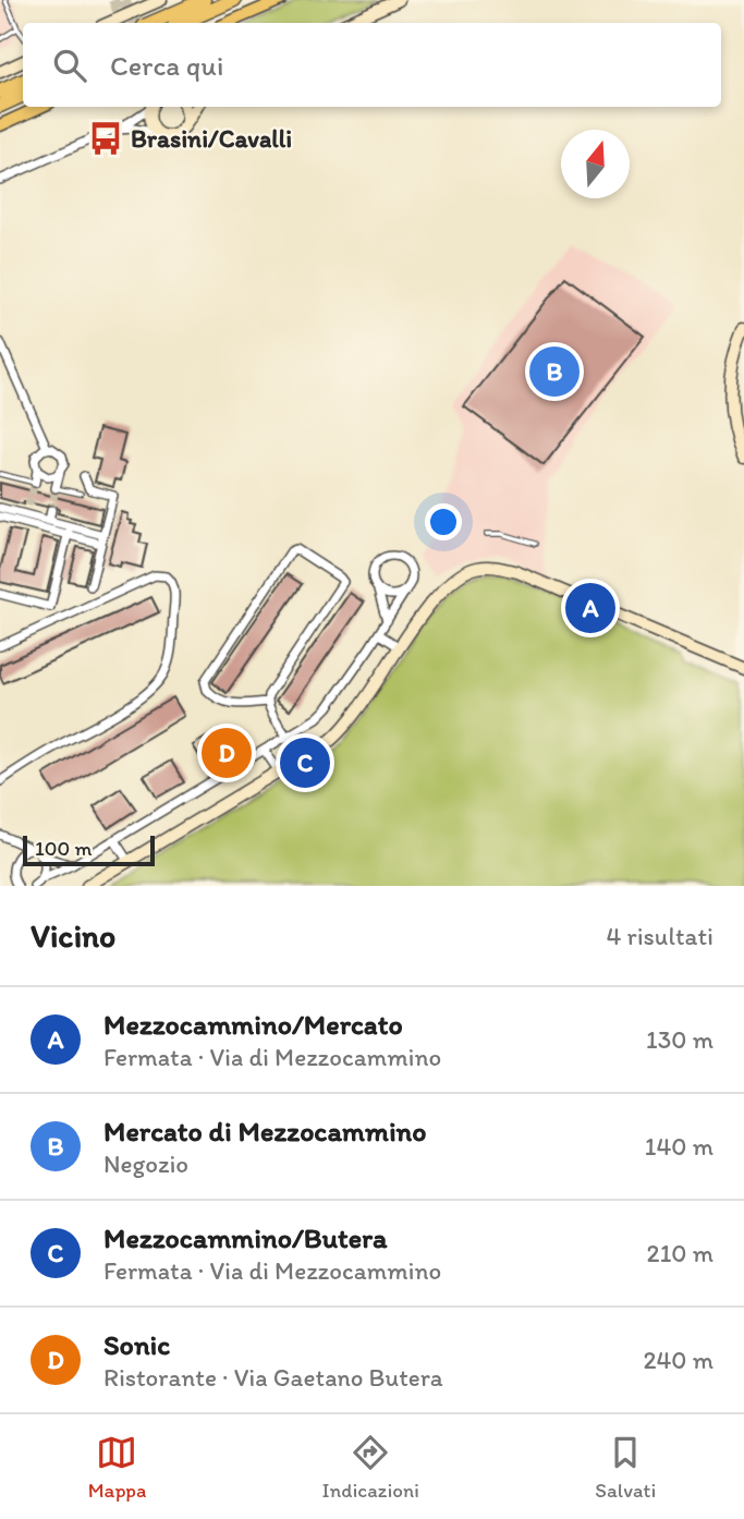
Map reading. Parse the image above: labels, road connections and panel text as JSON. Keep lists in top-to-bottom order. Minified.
{"places":{"bus stop":["Brasini/Cavalli"]},"scale_bar":"100 m","north":"top","page":{"search":"Cerca qui","pins":["B","A","D","C"],"scale":"100 m","heading":["Vicino","4 risultati"],"list":[{"mark":"A","name":"Mezzocammino/Mercato","note":"Fermata · Via di Mezzocammino","value":"130 m"},{"mark":"B","name":"Mercato di Mezzocammino","note":"Negozio","value":"140 m"},{"mark":"C","name":"Mezzocammino/Butera","note":"Fermata · Via di Mezzocammino","value":"210 m"},{"mark":"D","name":"Sonic","note":"Ristorante · Via Gaetano Butera","value":"240 m"}],"nav":["Mappa","Indicazioni","Salvati"]}}
